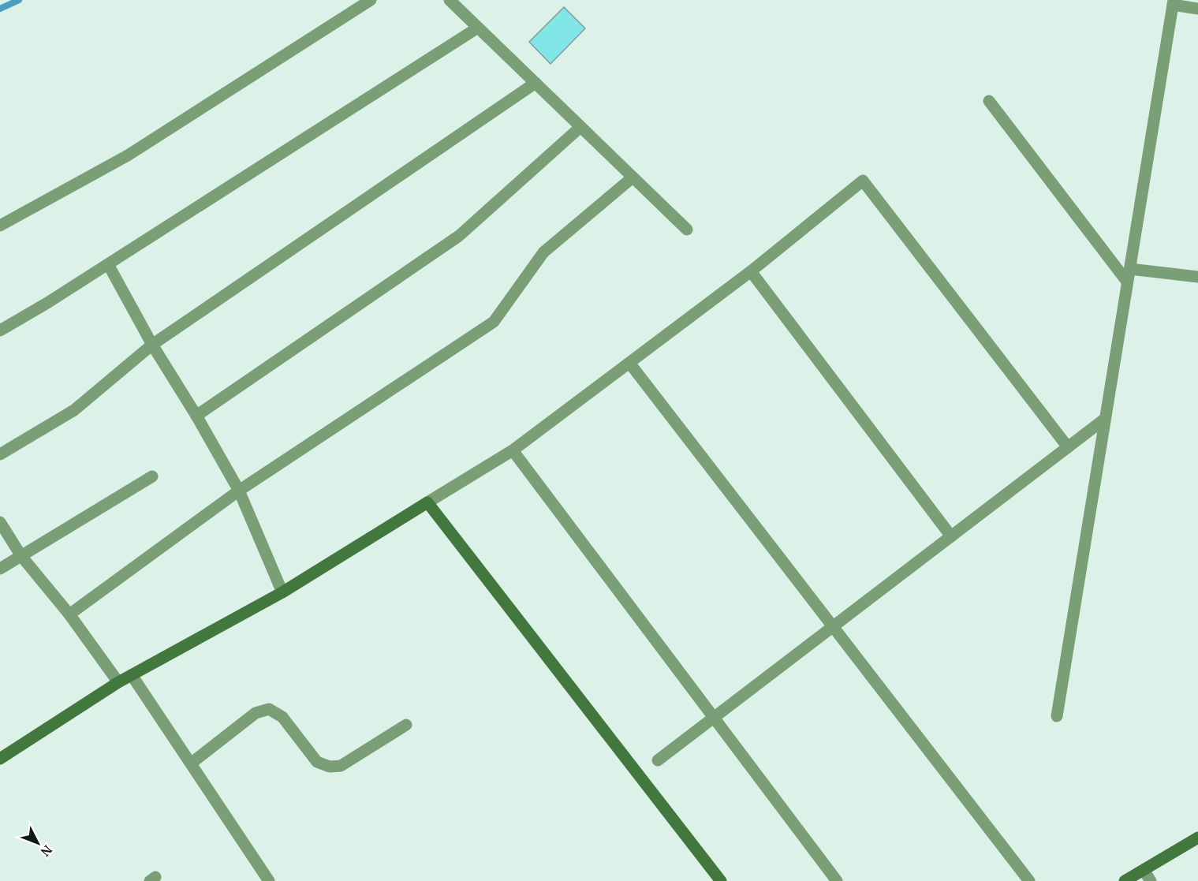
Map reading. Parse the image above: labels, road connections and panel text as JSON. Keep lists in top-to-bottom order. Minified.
{"north":"bottom right"}
